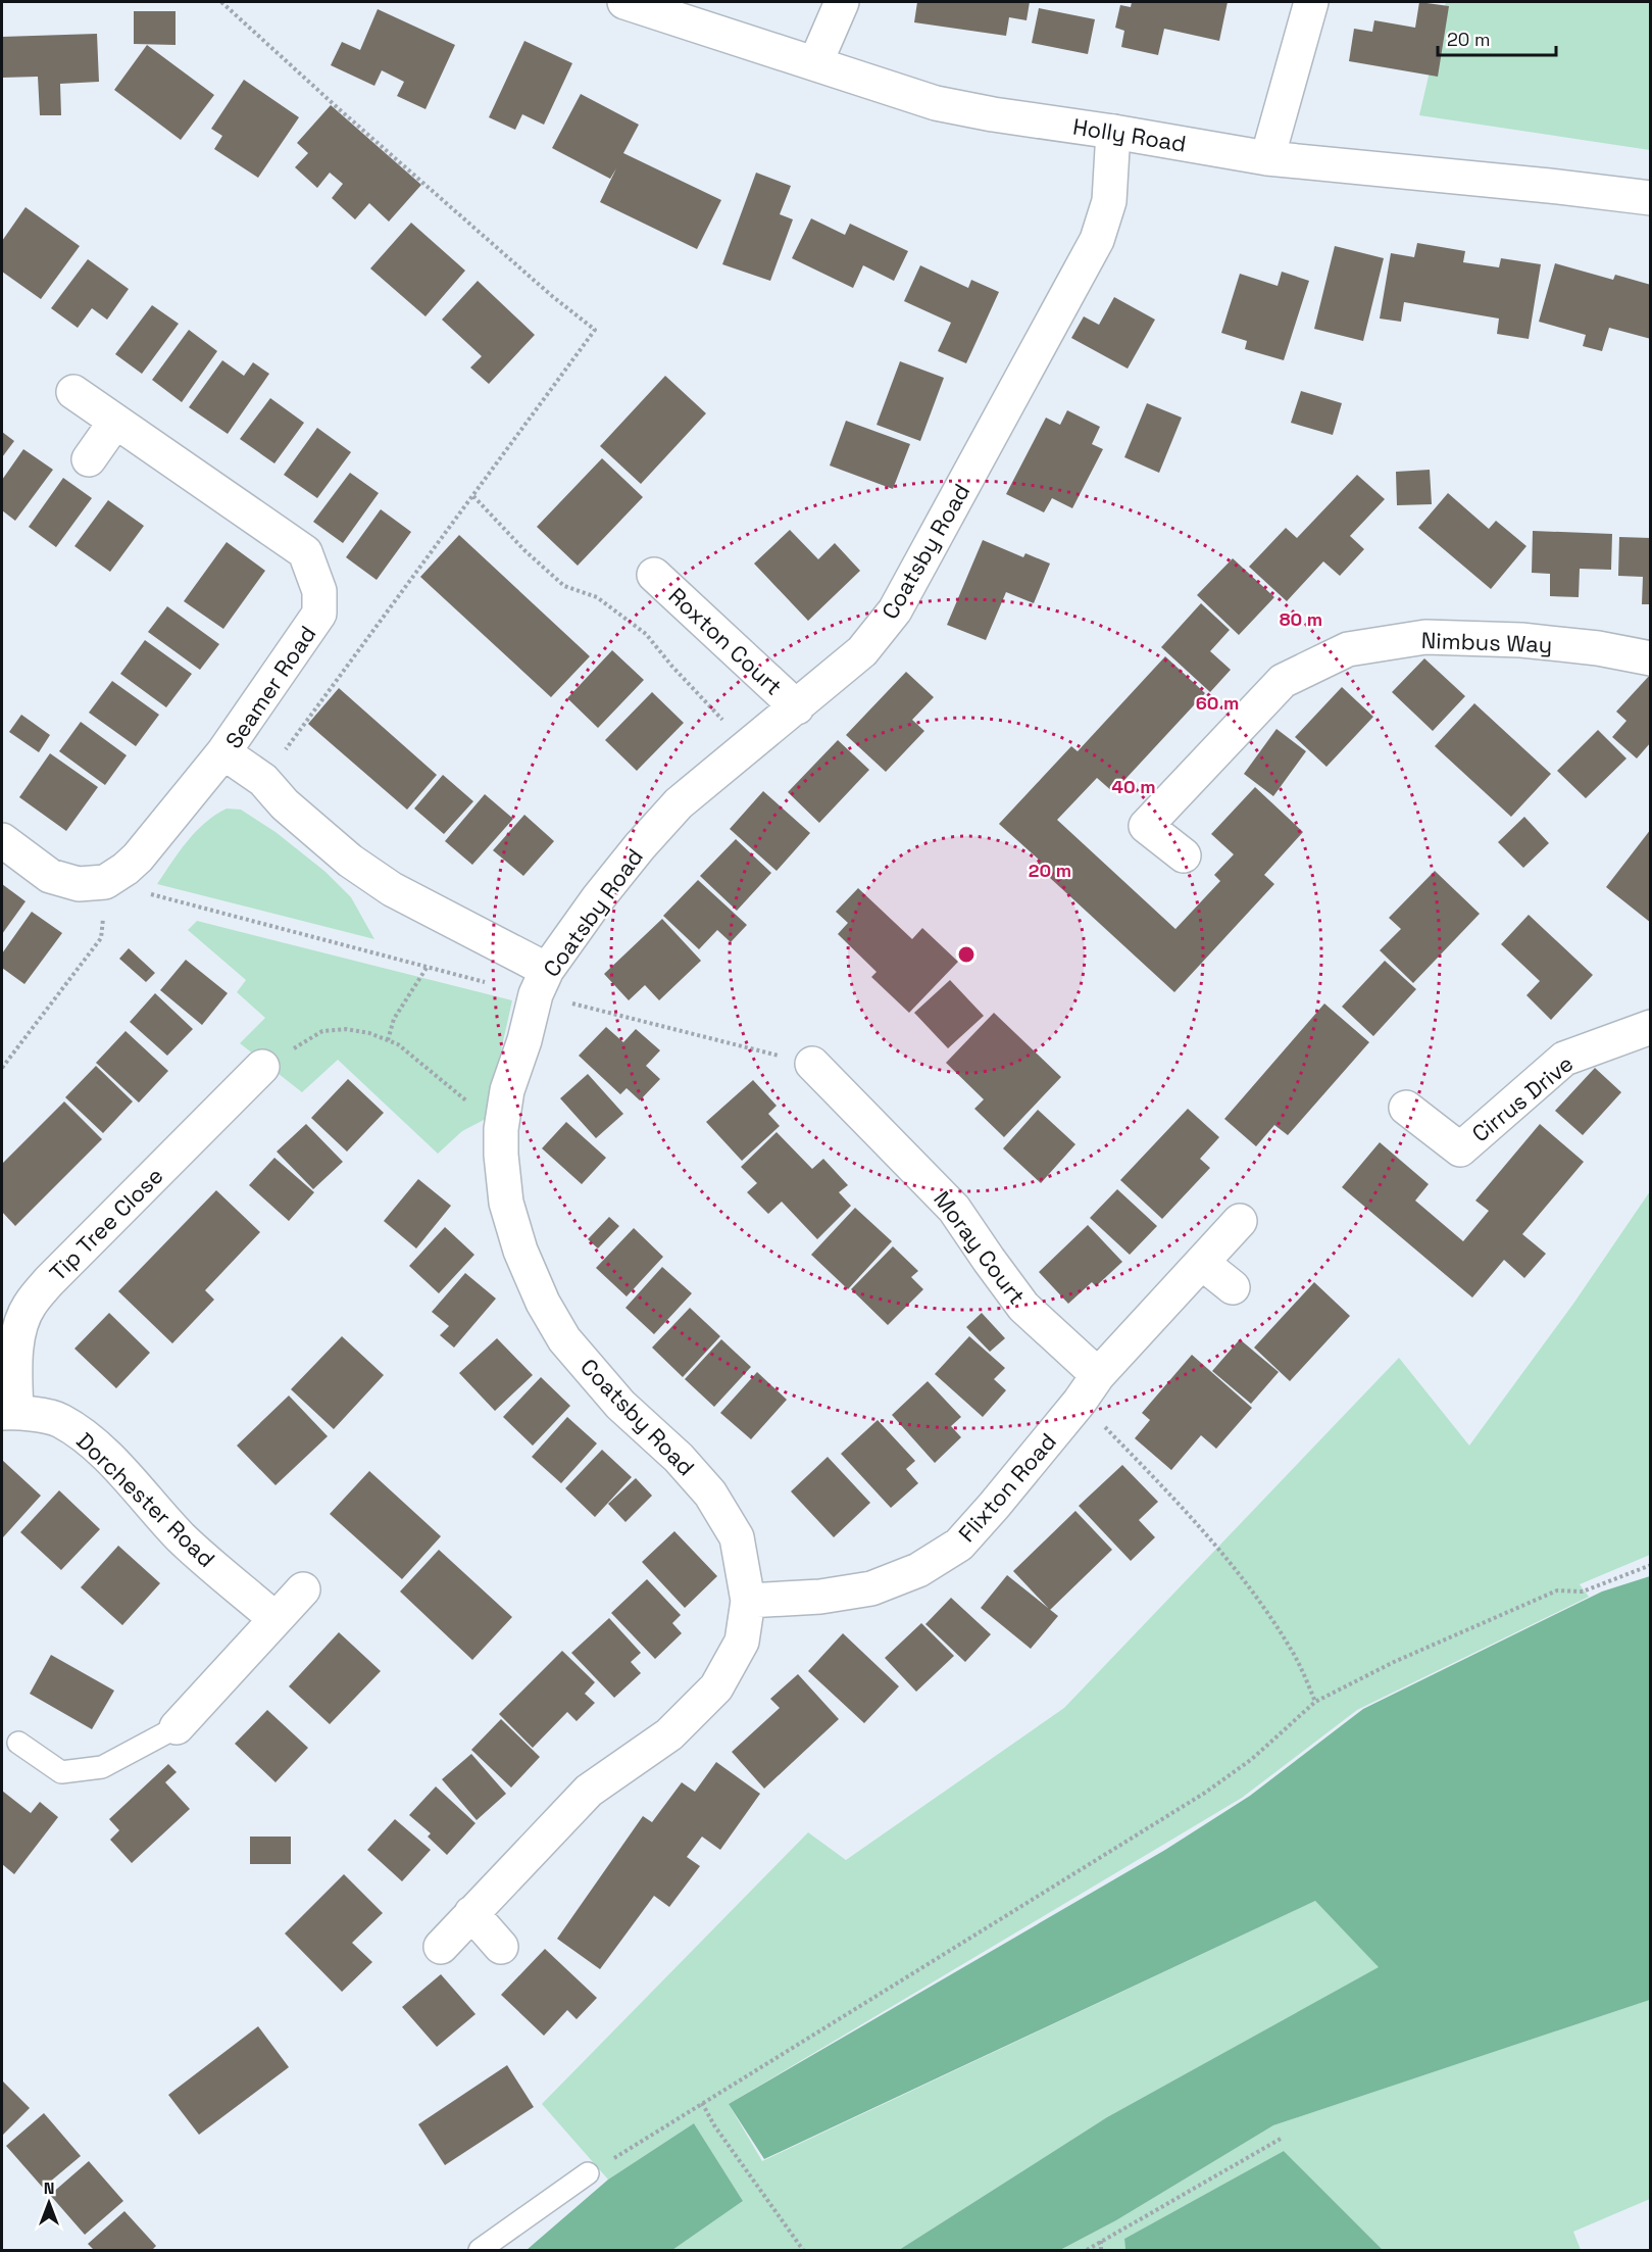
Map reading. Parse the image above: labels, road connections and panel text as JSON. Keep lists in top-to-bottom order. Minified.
{"streets":{"street":["Holly Road","Coatsby Road","Roxton Court","Nimbus Way","Seamer Road","Cirrus Drive","Tip Tree Close","Moray Court","Flixton Road","Dorchester Road"]},"crossings":[["Holly Road","Coatsby Road"],["Coatsby Road","Roxton Court"],["Coatsby Road","Seamer Road"],["Coatsby Road","Flixton Road"],["Tip Tree Close","Dorchester Road"],["Moray Court","Flixton Road"]],"scale_bar":"20 m","north":"top","rings":["80 m","60 m","40 m","20 m"]}
